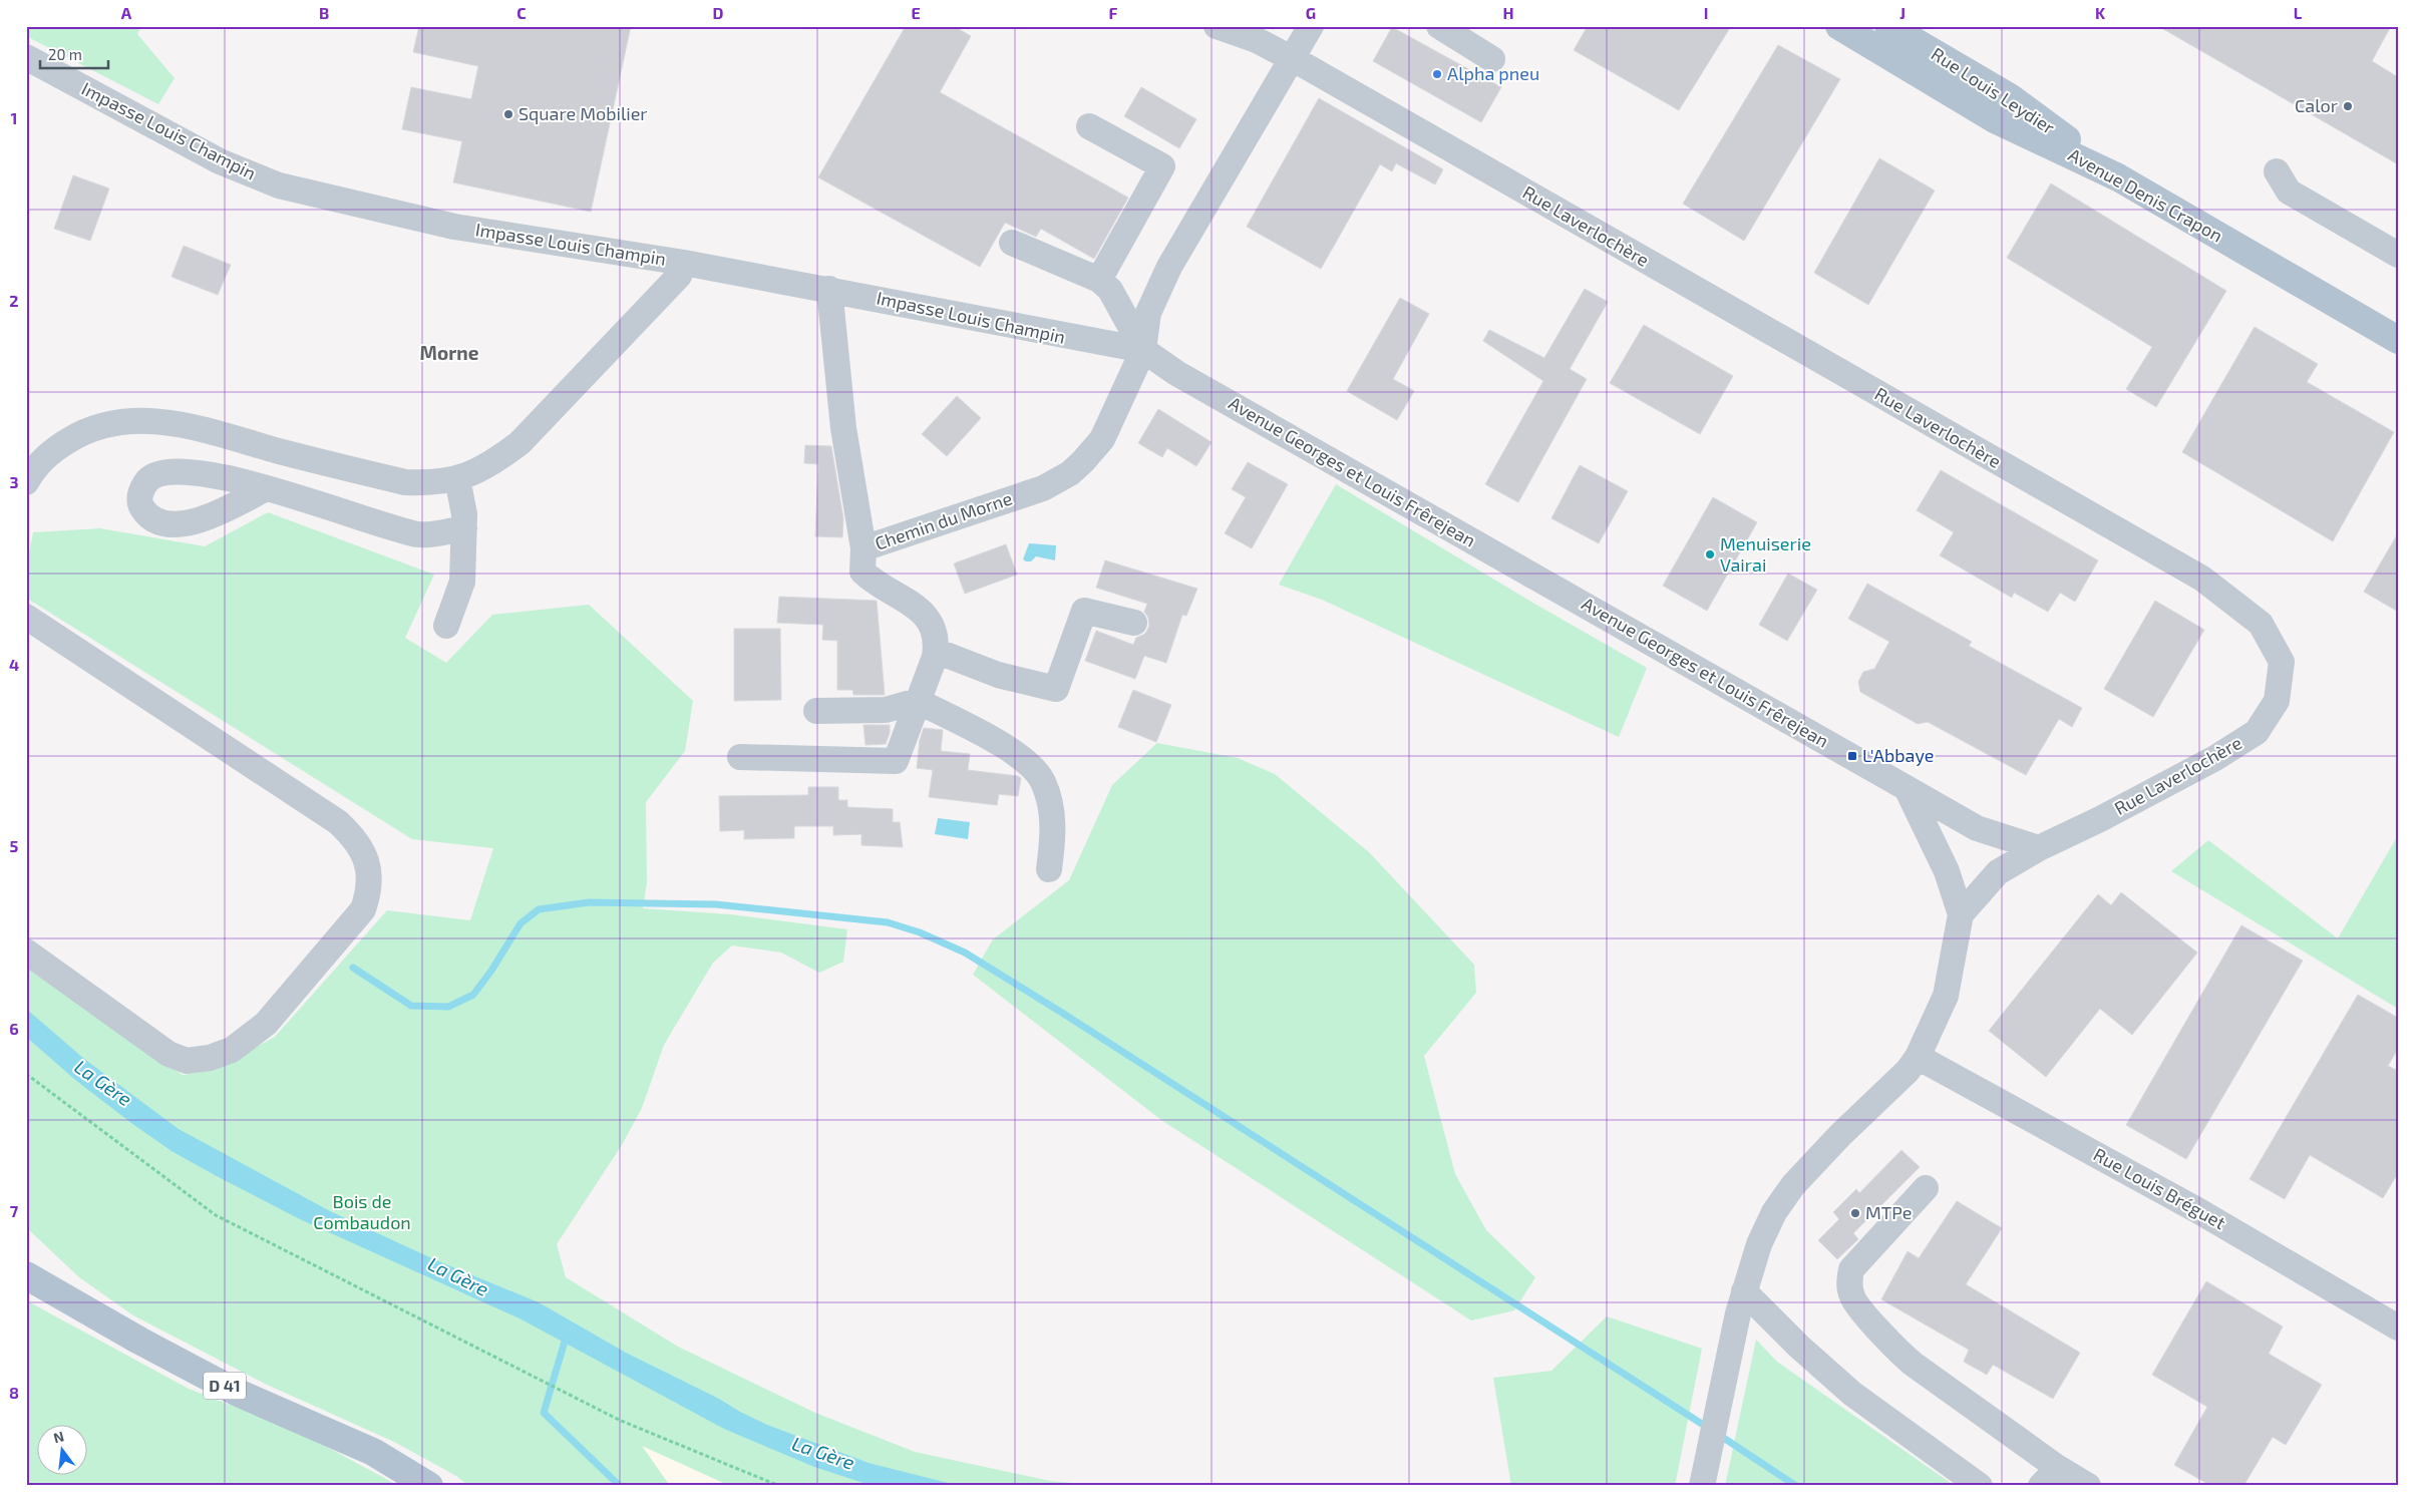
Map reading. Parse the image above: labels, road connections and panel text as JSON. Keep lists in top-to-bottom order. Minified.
{"streets":{"main road":["Rue Louis Leydier","Avenue Denis Crapon","D 41"],"street":["Impasse Louis Champin","Rue Laverlochère","Avenue Georges et Louis Frêrejean","Chemin du Morne","Rue Louis Bréguet"]},"crossings":[["Rue Louis Leydier","Avenue Denis Crapon"],["Impasse Louis Champin","Avenue Georges et Louis Frêrejean"],["Impasse Louis Champin","Chemin du Morne"],["Avenue Georges et Louis Frêrejean","Chemin du Morne"]],"districts":["Morne"],"water":["La Gère"],"parks":["Bois de Combaudon"],"places":{"other":["Alpha pneu","Calor","Square Mobilier","Menuiserie Vairai","MTPe"],"transit":["L'Abbaye"]},"scale_bar":"20 m","north":"top","grid":{"columns":["A","B","C","D","E","F","G","H","I","J","K","L"],"rows":["1","2","3","4","5","6","7","8"]}}
